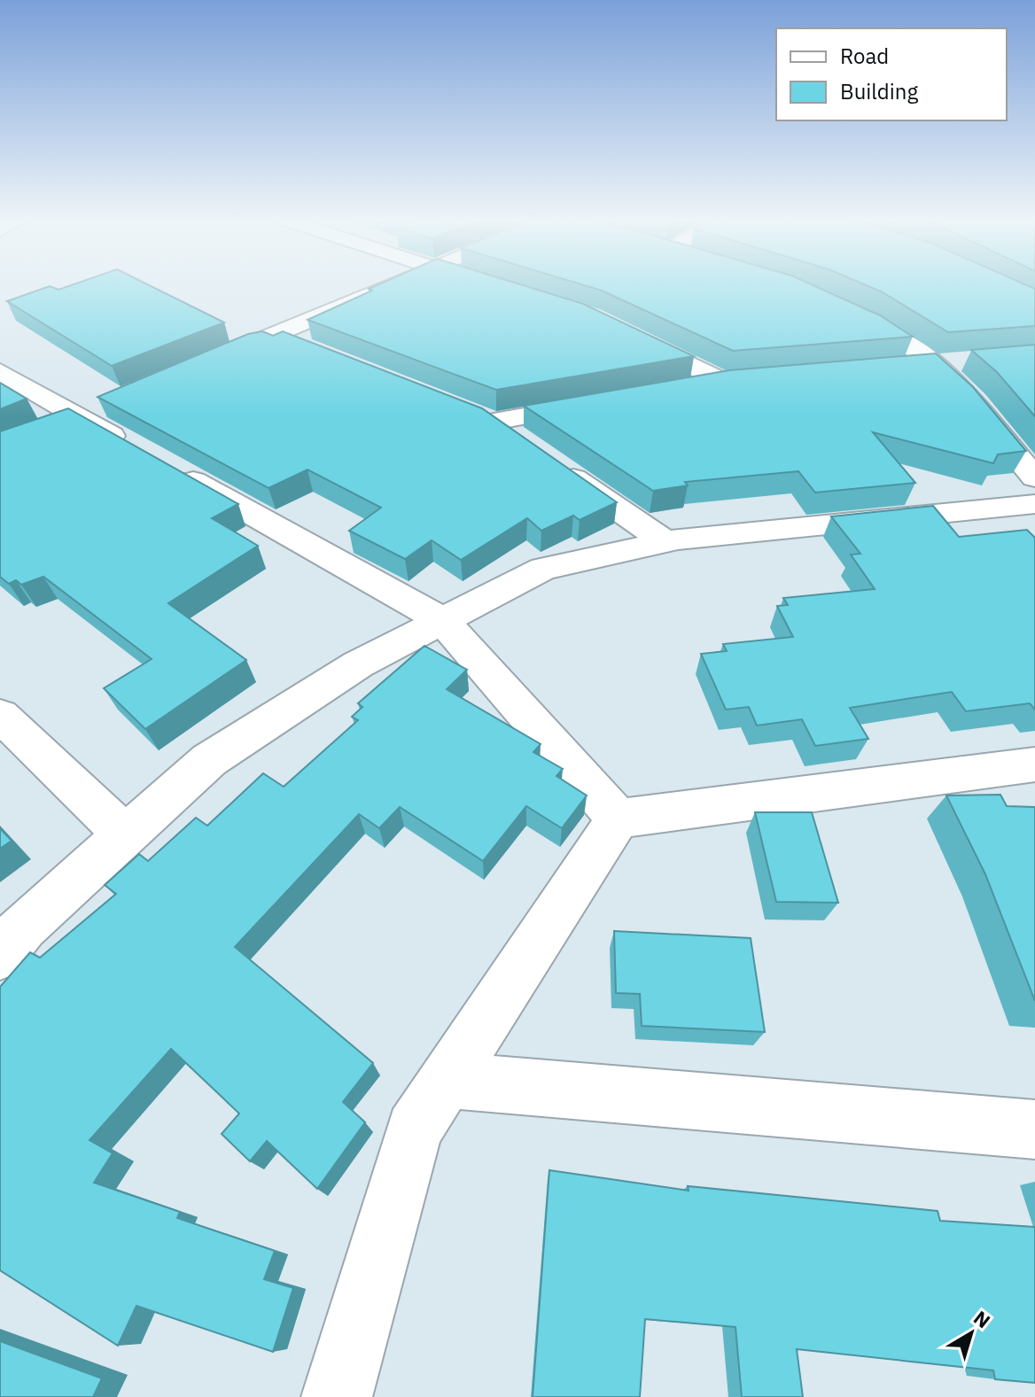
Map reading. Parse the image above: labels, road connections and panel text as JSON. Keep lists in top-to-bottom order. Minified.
{"legend":["Road","Building"],"north":"top right"}
